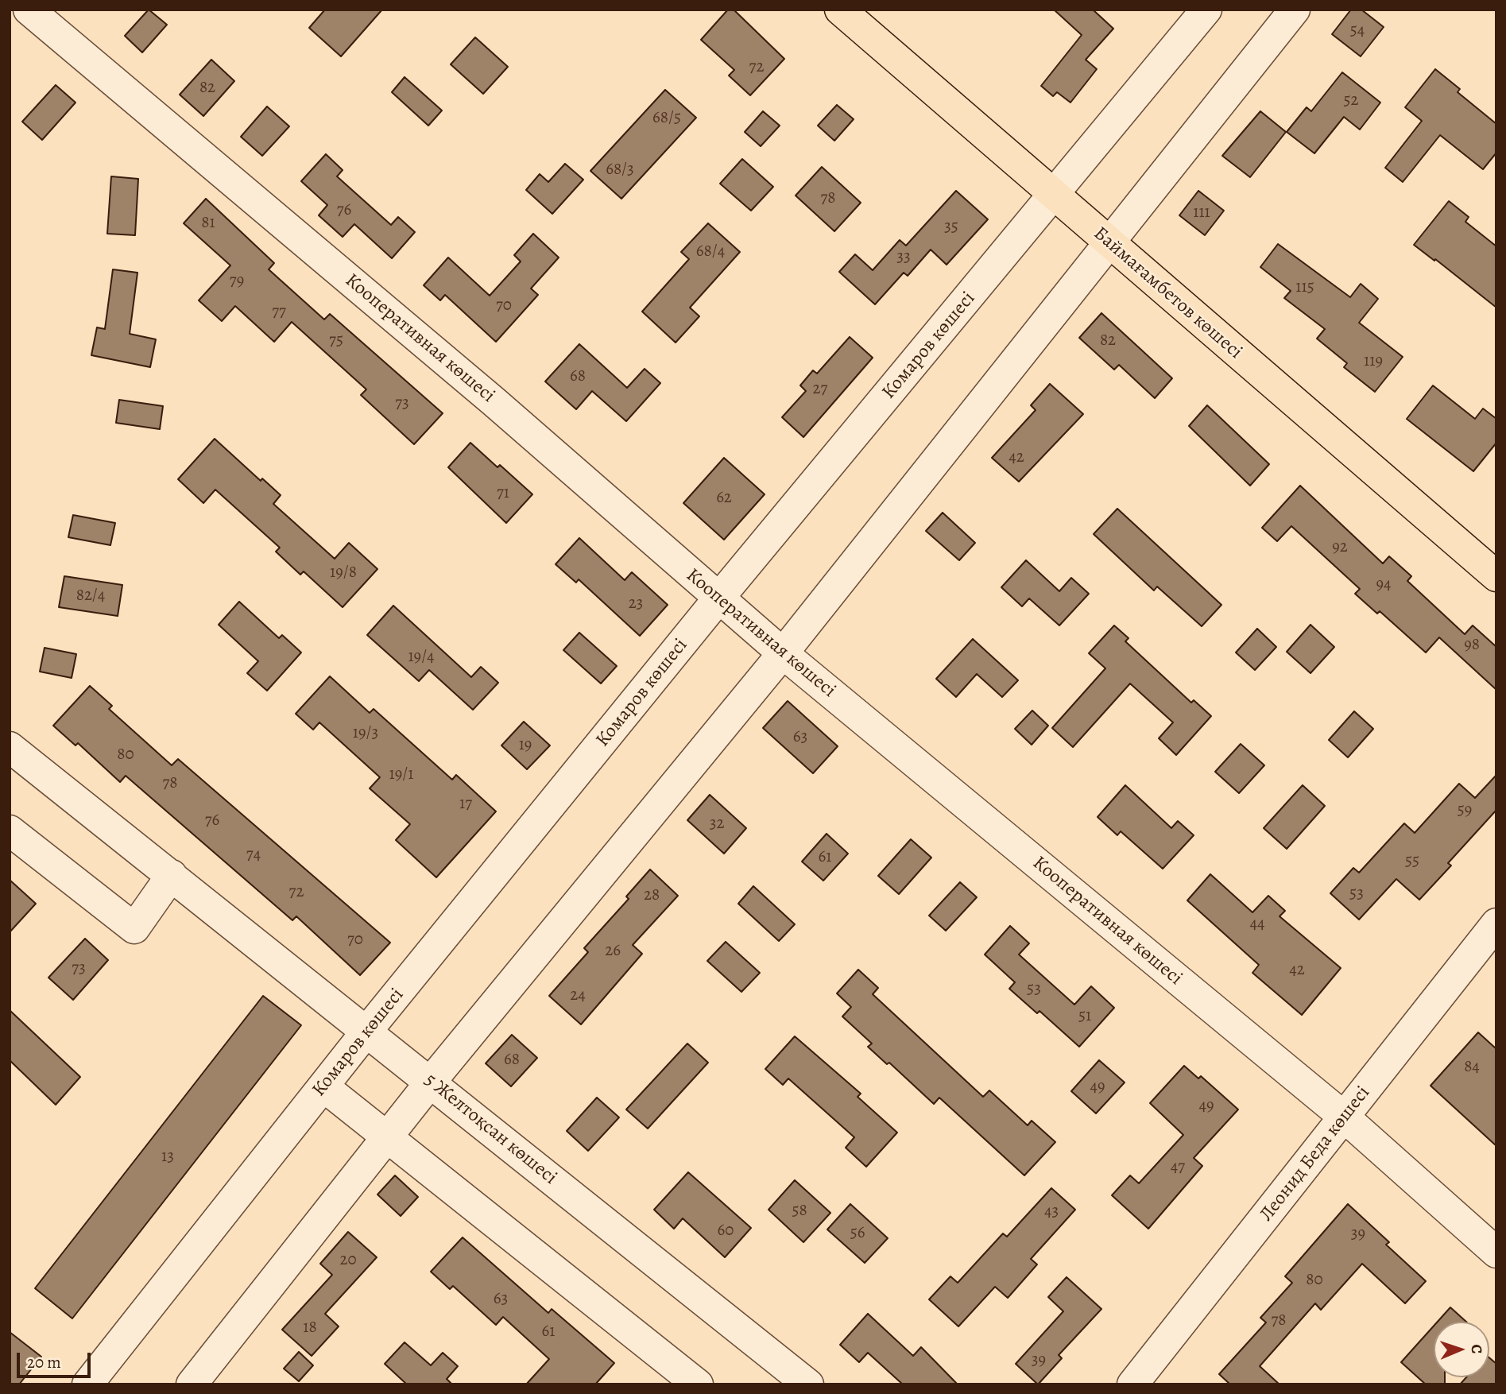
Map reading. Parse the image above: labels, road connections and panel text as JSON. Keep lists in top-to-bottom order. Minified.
{"streets":{"main road":["Баймағамбетов көшесі"],"street":["Кооперативная көшесі","Комаров көшесі","5 Желтоқсан көшесі","Леонид Беда көшесі"]},"crossings":[["Баймағамбетов көшесі","Комаров көшесі"],["Кооперативная көшесі","Комаров көшесі"],["Кооперативная көшесі","Леонид Беда көшесі"],["Комаров көшесі","5 Желтоқсан көшесі"]],"house_numbers":["54","72","82","52","68/5","68/3","78","76","111","81","35","68/4","33","79","115","70","77","75","82","119","68","27","73","42","71","62","92","19/8","94","82/4","23","98","19/4","19/3","63","19","80","19/1","78","17","59","76","32","74","61","55","72","53","28","44","70","26","73","42","53","24","51","68","84","49","49","13","47","58","43","60","56","39","20","80","63","78","18","61","39"],"scale_bar":"20 m","north":"right"}
